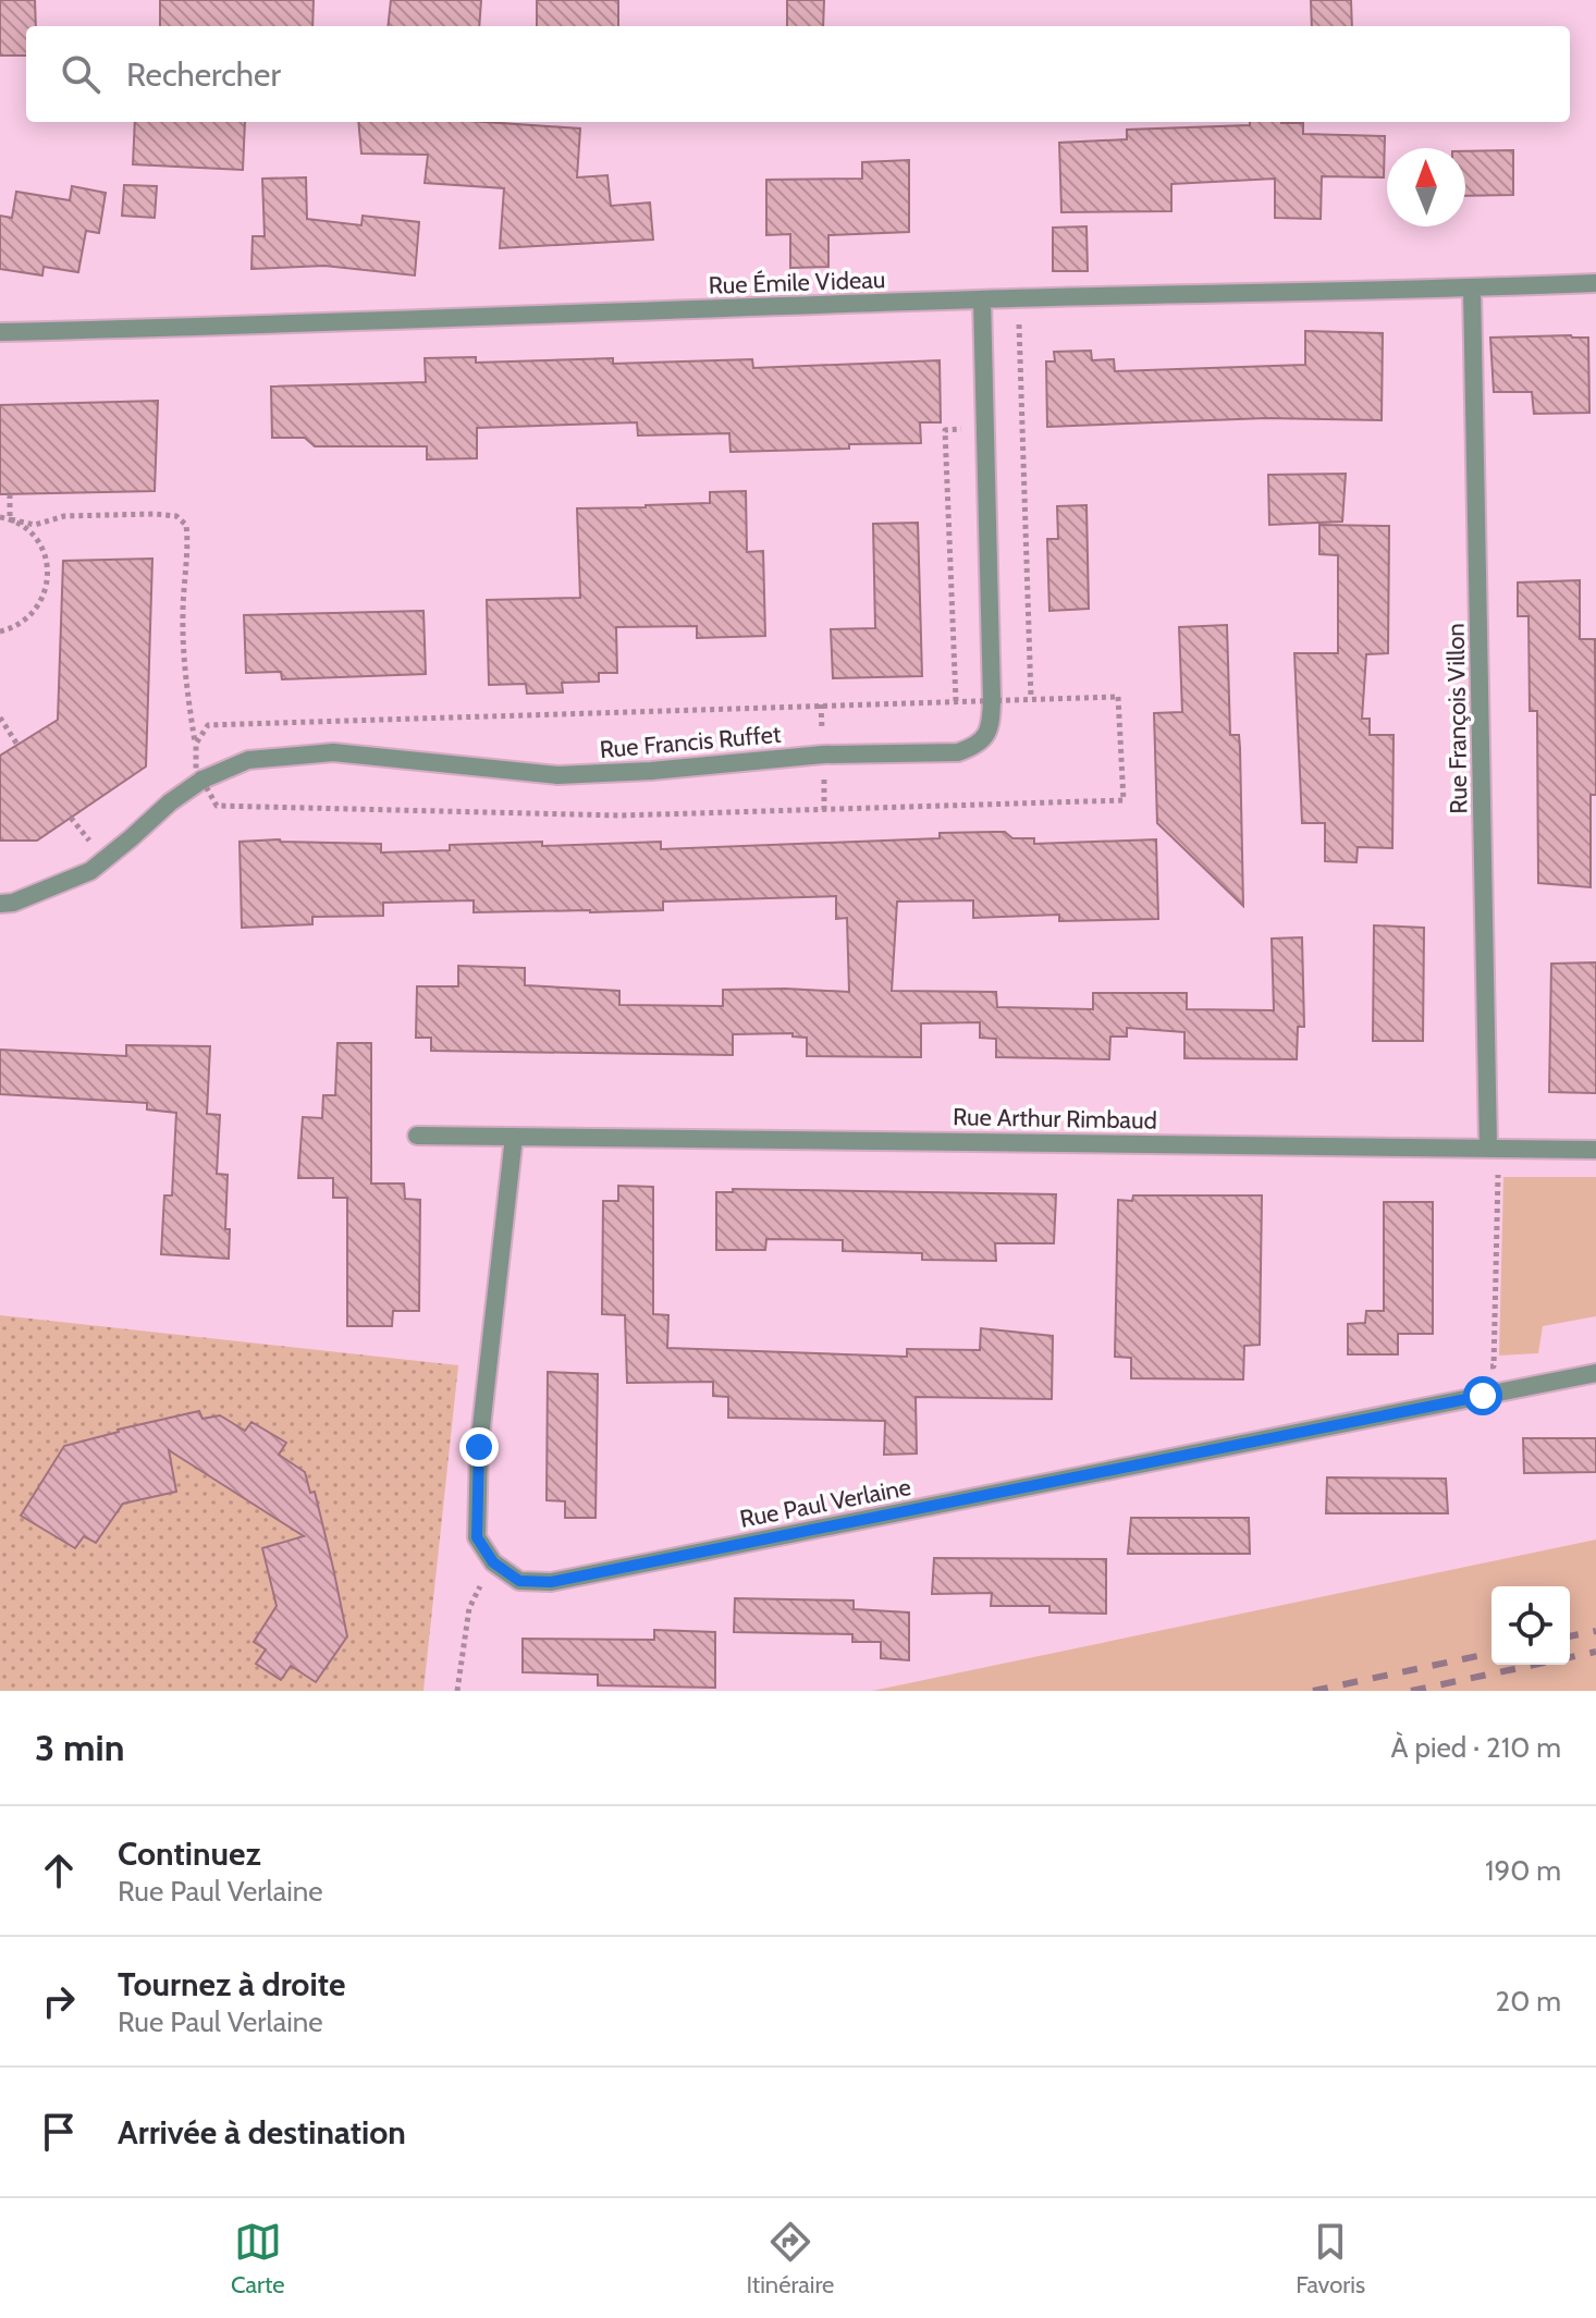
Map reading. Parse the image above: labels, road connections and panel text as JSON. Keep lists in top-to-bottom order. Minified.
{"streets":{"street":["Rue Émile Videau","Rue François Villon","Rue Francis Ruffet","Rue Arthur Rimbaud","Rue Paul Verlaine"]},"crossings":[["Rue Émile Videau","Rue François Villon"],["Rue Émile Videau","Rue Francis Ruffet"],["Rue François Villon","Rue Arthur Rimbaud"]],"north":"top","page":{"search":"Rechercher","heading":["3 min","À pied · 210 m"],"list":[["Continuez","Rue Paul Verlaine","190 m"],["Tournez à droite","Rue Paul Verlaine","20 m"],"Arrivée à destination"],"nav":["Carte","Itinéraire","Favoris"]}}
